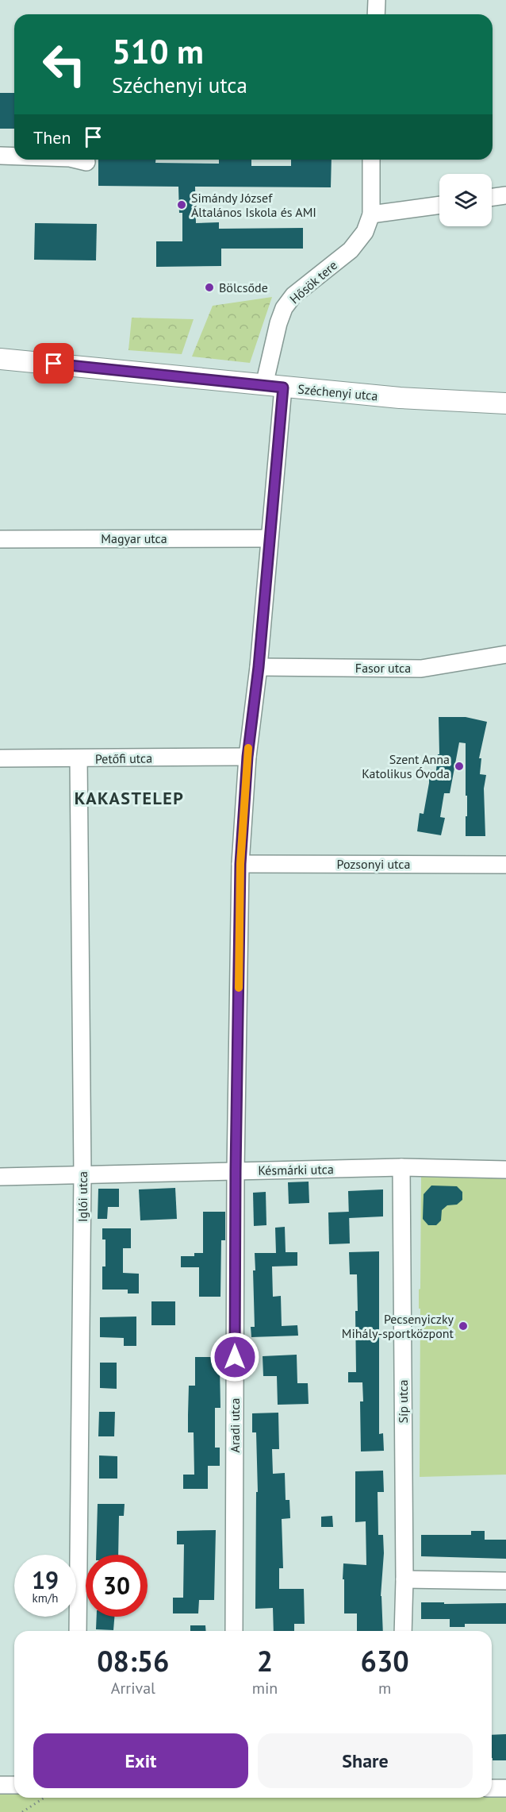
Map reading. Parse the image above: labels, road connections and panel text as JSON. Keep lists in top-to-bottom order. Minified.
{"streets":{"main road":["Széchenyi utca"],"street":["Hősök tere","Magyar utca","Fasor utca","Petőfi utca","Pozsonyi utca","Késmárki utca","Iglói utca","Síp utca","Aradi utca"]},"crossings":[["Hősök tere","Széchenyi utca"],["Hősök tere","Aradi utca"],["Széchenyi utca","Aradi utca"],["Magyar utca","Aradi utca"],["Fasor utca","Aradi utca"],["Petőfi utca","Iglói utca"],["Petőfi utca","Aradi utca"],["Pozsonyi utca","Aradi utca"],["Késmárki utca","Iglói utca"],["Késmárki utca","Síp utca"],["Késmárki utca","Aradi utca"]],"districts":["KAKASTELEP"],"places":["Simándy József Általános Iskola és AMI","Bölcsőde","Szent Anna Katolikus Óvoda","Pecsenyiczky Mihály-sportközpont"],"page":{"turn":["510 m","Széchenyi utca"],"then":"Then","speed":"19 km/h","limit":"30","eta":["08:56","Arrival","2","min","630","m"],"buttons":["Exit","Share"]}}
